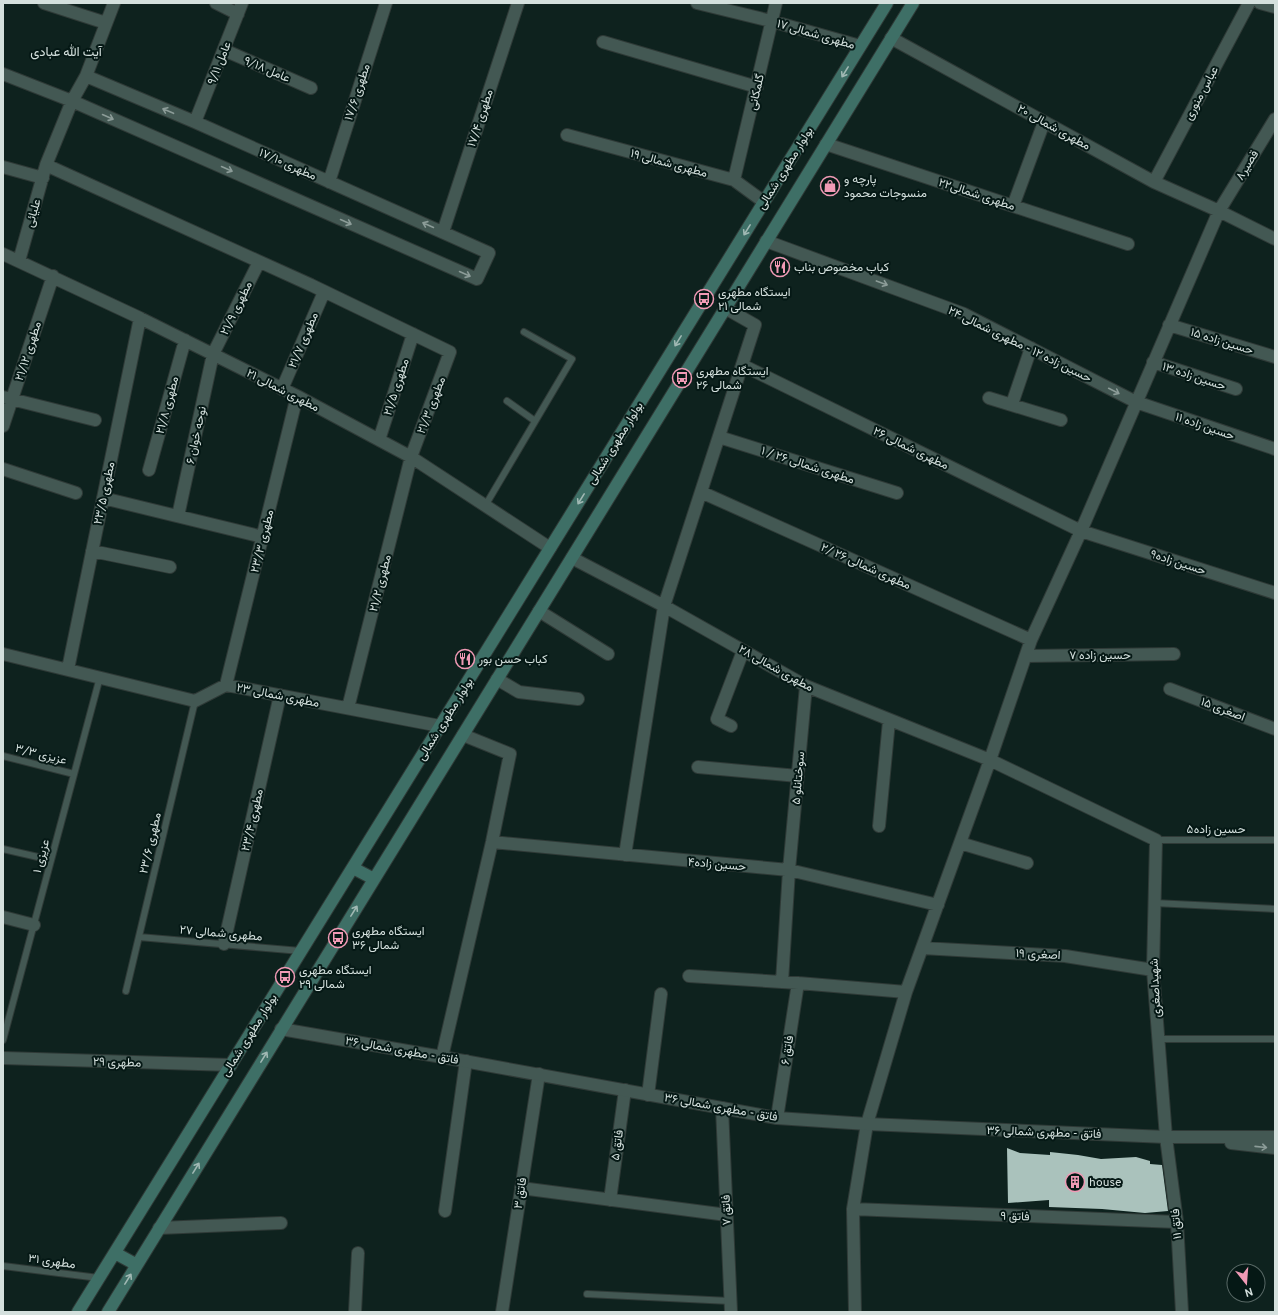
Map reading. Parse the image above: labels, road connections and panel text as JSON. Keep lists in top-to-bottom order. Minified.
{"streets":{"main road":["بولوار مطهری شمالی"],"street":["مطهری شمالی ۱۷","عامل ۹/۱۱","عامل ۹/۱۸","مطهری ۱۷/۶","گلمکانی","عباس منوری","مطهری ۱۷/۴","مطهری شمالی ۲۰","مطهری شمالی ۱۹","مطهری ۱۷/۱۰","قصیر۸","مطهری شمالی۲۲","علیائی","مطهری ۲۱/۹","مطهری ۲۱/۷","حسین زاده ۱۵","حسین زاده ۱۲ - مطهری شمالی ۲۴","مطهری ۲۱/۱۲","حسین زاده ۱۳","مطهری ۲۱/۵","مطهری شمالی ۲۱","مطهری ۲۱/۸","مطهری ۲۱/۳","حسین زاده ۱۱","نوحه خوان ۶","مطهری شمالی ۲۶","مطهری شمالی ۲۶ / ۱","مطهری ۲۳/۵","مطهری ۲۳/۳","حسین زاده۹","مطهری شمالی ۲۶ /۲","مطهری ۲۱/۲","حسین زاده ۷","مطهری شمالی ۲۸","مطهری شمالی ۲۳","اصغری ۱۵","سوختانلو ۵","مطهری ۲۳/۴","حسین زاده۴","اصغری ۱۹","شهیداصغری","فاتق - مطهری شمالی ۳۶","فاتق ۶","مطهری ۲۹","فاتق ۵","فاتق ۳","فاتق ۷","فاتق ۹","فاتق ۱۱"],"lane":["عزیزی ۳/۳","حسین زاده۵","مطهری ۲۳/۶","عزیزی ۱","مطهری شمالی ۲۷","مطهری ۳۱"]},"crossings":[["مطهری شمالی ۱۷","گلمکانی"],["مطهری شمالی ۱۷","بولوار مطهری شمالی"],["عامل ۹/۱۱","عامل ۹/۱۸"],["عامل ۹/۱۱","مطهری ۱۷/۱۰"],["مطهری ۱۷/۶","مطهری ۱۷/۱۰"],["گلمکانی","مطهری شمالی ۱۹"],["عباس منوری","مطهری شمالی ۲۰"],["مطهری ۱۷/۴","مطهری ۱۷/۱۰"],["مطهری شمالی ۲۰","قصیر۸"],["مطهری شمالی ۲۰","بولوار مطهری شمالی"],["مطهری شمالی ۱۹","بولوار مطهری شمالی"],["قصیر۸","حسین زاده ۱۵"],["قصیر۸","حسین زاده ۱۲ - مطهری شمالی ۲۴"],["قصیر۸","حسین زاده ۱۳"],["قصیر۸","حسین زاده ۱۱"],["قصیر۸","مطهری شمالی ۲۶"],["قصیر۸","حسین زاده۹"],["قصیر۸","مطهری شمالی ۲۶ /۲"],["قصیر۸","حسین زاده ۷"],["قصیر۸","مطهری شمالی ۲۸"],["قصیر۸","حسین زاده۴"],["قصیر۸","اصغری ۱۹"],["قصیر۸","فاتق - مطهری شمالی ۳۶"],["بولوار مطهری شمالی","مطهری شمالی۲۲"],["بولوار مطهری شمالی","حسین زاده ۱۲ - مطهری شمالی ۲۴"],["بولوار مطهری شمالی","مطهری شمالی ۲۱"],["بولوار مطهری شمالی","مطهری شمالی ۲۸"],["بولوار مطهری شمالی","مطهری شمالی ۲۳"],["بولوار مطهری شمالی","مطهری شمالی ۲۷"],["بولوار مطهری شمالی","فاتق - مطهری شمالی ۳۶"],["بولوار مطهری شمالی","مطهری ۲۹"],["بولوار مطهری شمالی","مطهری ۳۱"],["علیائی","مطهری شمالی ۲۱"],["مطهری ۲۱/۹","مطهری شمالی ۲۱"],["مطهری ۲۱/۹","نوحه خوان ۶"],["مطهری ۲۱/۷","مطهری شمالی ۲۱"],["حسین زاده ۱۲ - مطهری شمالی ۲۴","حسین زاده ۱۱"],["مطهری ۲۱/۱۲","مطهری شمالی ۲۱"],["مطهری ۲۱/۵","مطهری شمالی ۲۱"],["مطهری ۲۱/۵","مطهری ۲۱/۳"],["مطهری شمالی ۲۱","مطهری ۲۱/۸"],["مطهری شمالی ۲۱","مطهری ۲۱/۳"],["مطهری شمالی ۲۱","نوحه خوان ۶"],["مطهری شمالی ۲۱","مطهری ۲۳/۵"],["مطهری شمالی ۲۱","مطهری ۲۳/۳"],["مطهری شمالی ۲۱","مطهری ۲۱/۲"],["مطهری ۲۱/۳","مطهری ۲۱/۲"],["مطهری شمالی ۲۶","حسین زاده۹"],["مطهری ۲۳/۳","مطهری شمالی ۲۳"],["مطهری ۲۱/۲","مطهری شمالی ۲۳"],["مطهری شمالی ۲۸","سوختانلو ۵"],["مطهری شمالی ۲۸","حسین زاده۵"],["مطهری شمالی ۲۸","شهیداصغری"],["مطهری شمالی ۲۳","مطهری ۲۳/۴"],["مطهری شمالی ۲۳","مطهری ۲۳/۶"],["عزیزی ۳/۳","عزیزی ۱"],["سوختانلو ۵","حسین زاده۴"],["مطهری ۲۳/۴","مطهری شمالی ۲۷"],["حسین زاده۵","شهیداصغری"],["مطهری ۲۳/۶","مطهری شمالی ۲۷"],["اصغری ۱۹","شهیداصغری"],["شهیداصغری","فاتق - مطهری شمالی ۳۶"],["شهیداصغری","فاتق ۱۱"],["فاتق - مطهری شمالی ۳۶","فاتق ۶"],["فاتق - مطهری شمالی ۳۶","فاتق ۵"],["فاتق - مطهری شمالی ۳۶","فاتق ۳"],["فاتق - مطهری شمالی ۳۶","فاتق ۷"],["فاتق - مطهری شمالی ۳۶","فاتق ۱۱"],["فاتق ۹","فاتق ۱۱"]],"one_way":["حسین زاده ۱۲ - مطهری شمالی ۲۴"],"districts":["آیت الله عبادی"],"places":{"shop":["پارچه و منسوجات محمود"],"restaurant":["كباب مخصوص بناب","كباب حسن بور"],"bus stop":["ایستگاه مطهری شمالی ۲۱","ایستگاه مطهری شمالی ۲۶","ایستگاه مطهری شمالی ۳۶","ایستگاه مطهری شمالی ۲۹"],"building":["house"]},"north":"bottom"}
